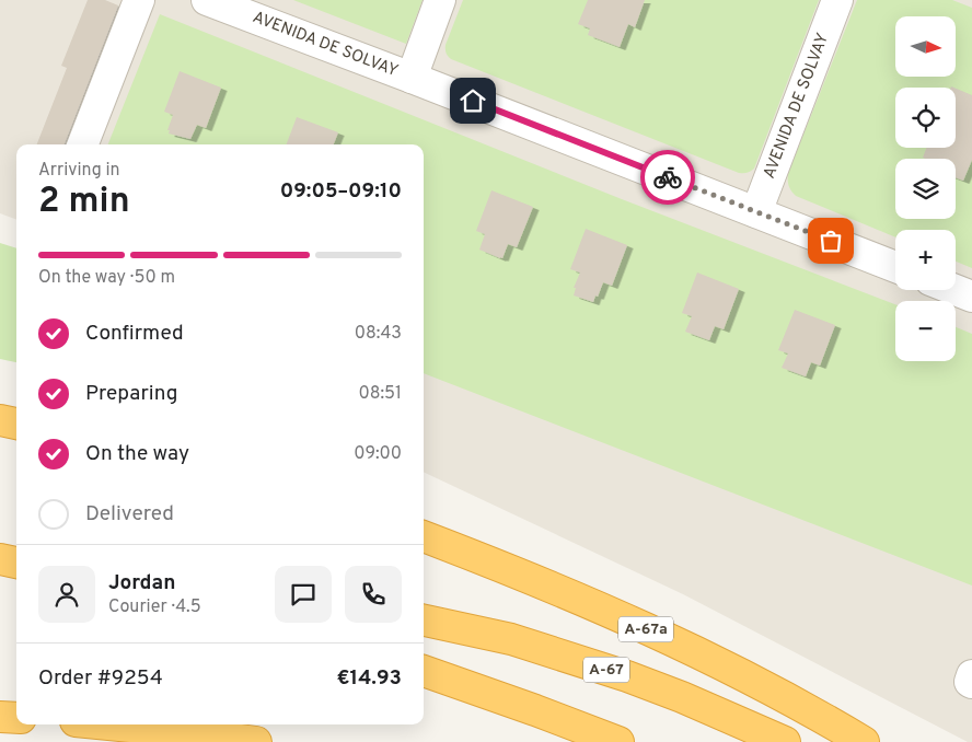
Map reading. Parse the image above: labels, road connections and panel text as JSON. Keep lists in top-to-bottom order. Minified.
{"streets":{"highway":["A-67a","A-67"],"street":["AVENIDA DE SOLVAY"]},"north":"right","page":{"map_buttons":["+","−"],"heading":["2 min","Arriving in","09:05–09:10"],"panel":["Jordan","Courier · 4.5","Order #9254","€14.93"],"bar":"On the way · 50 m","list":[["Confirmed","08:43"],["Preparing","08:51"],["On the way","09:00"],"Delivered"]}}
